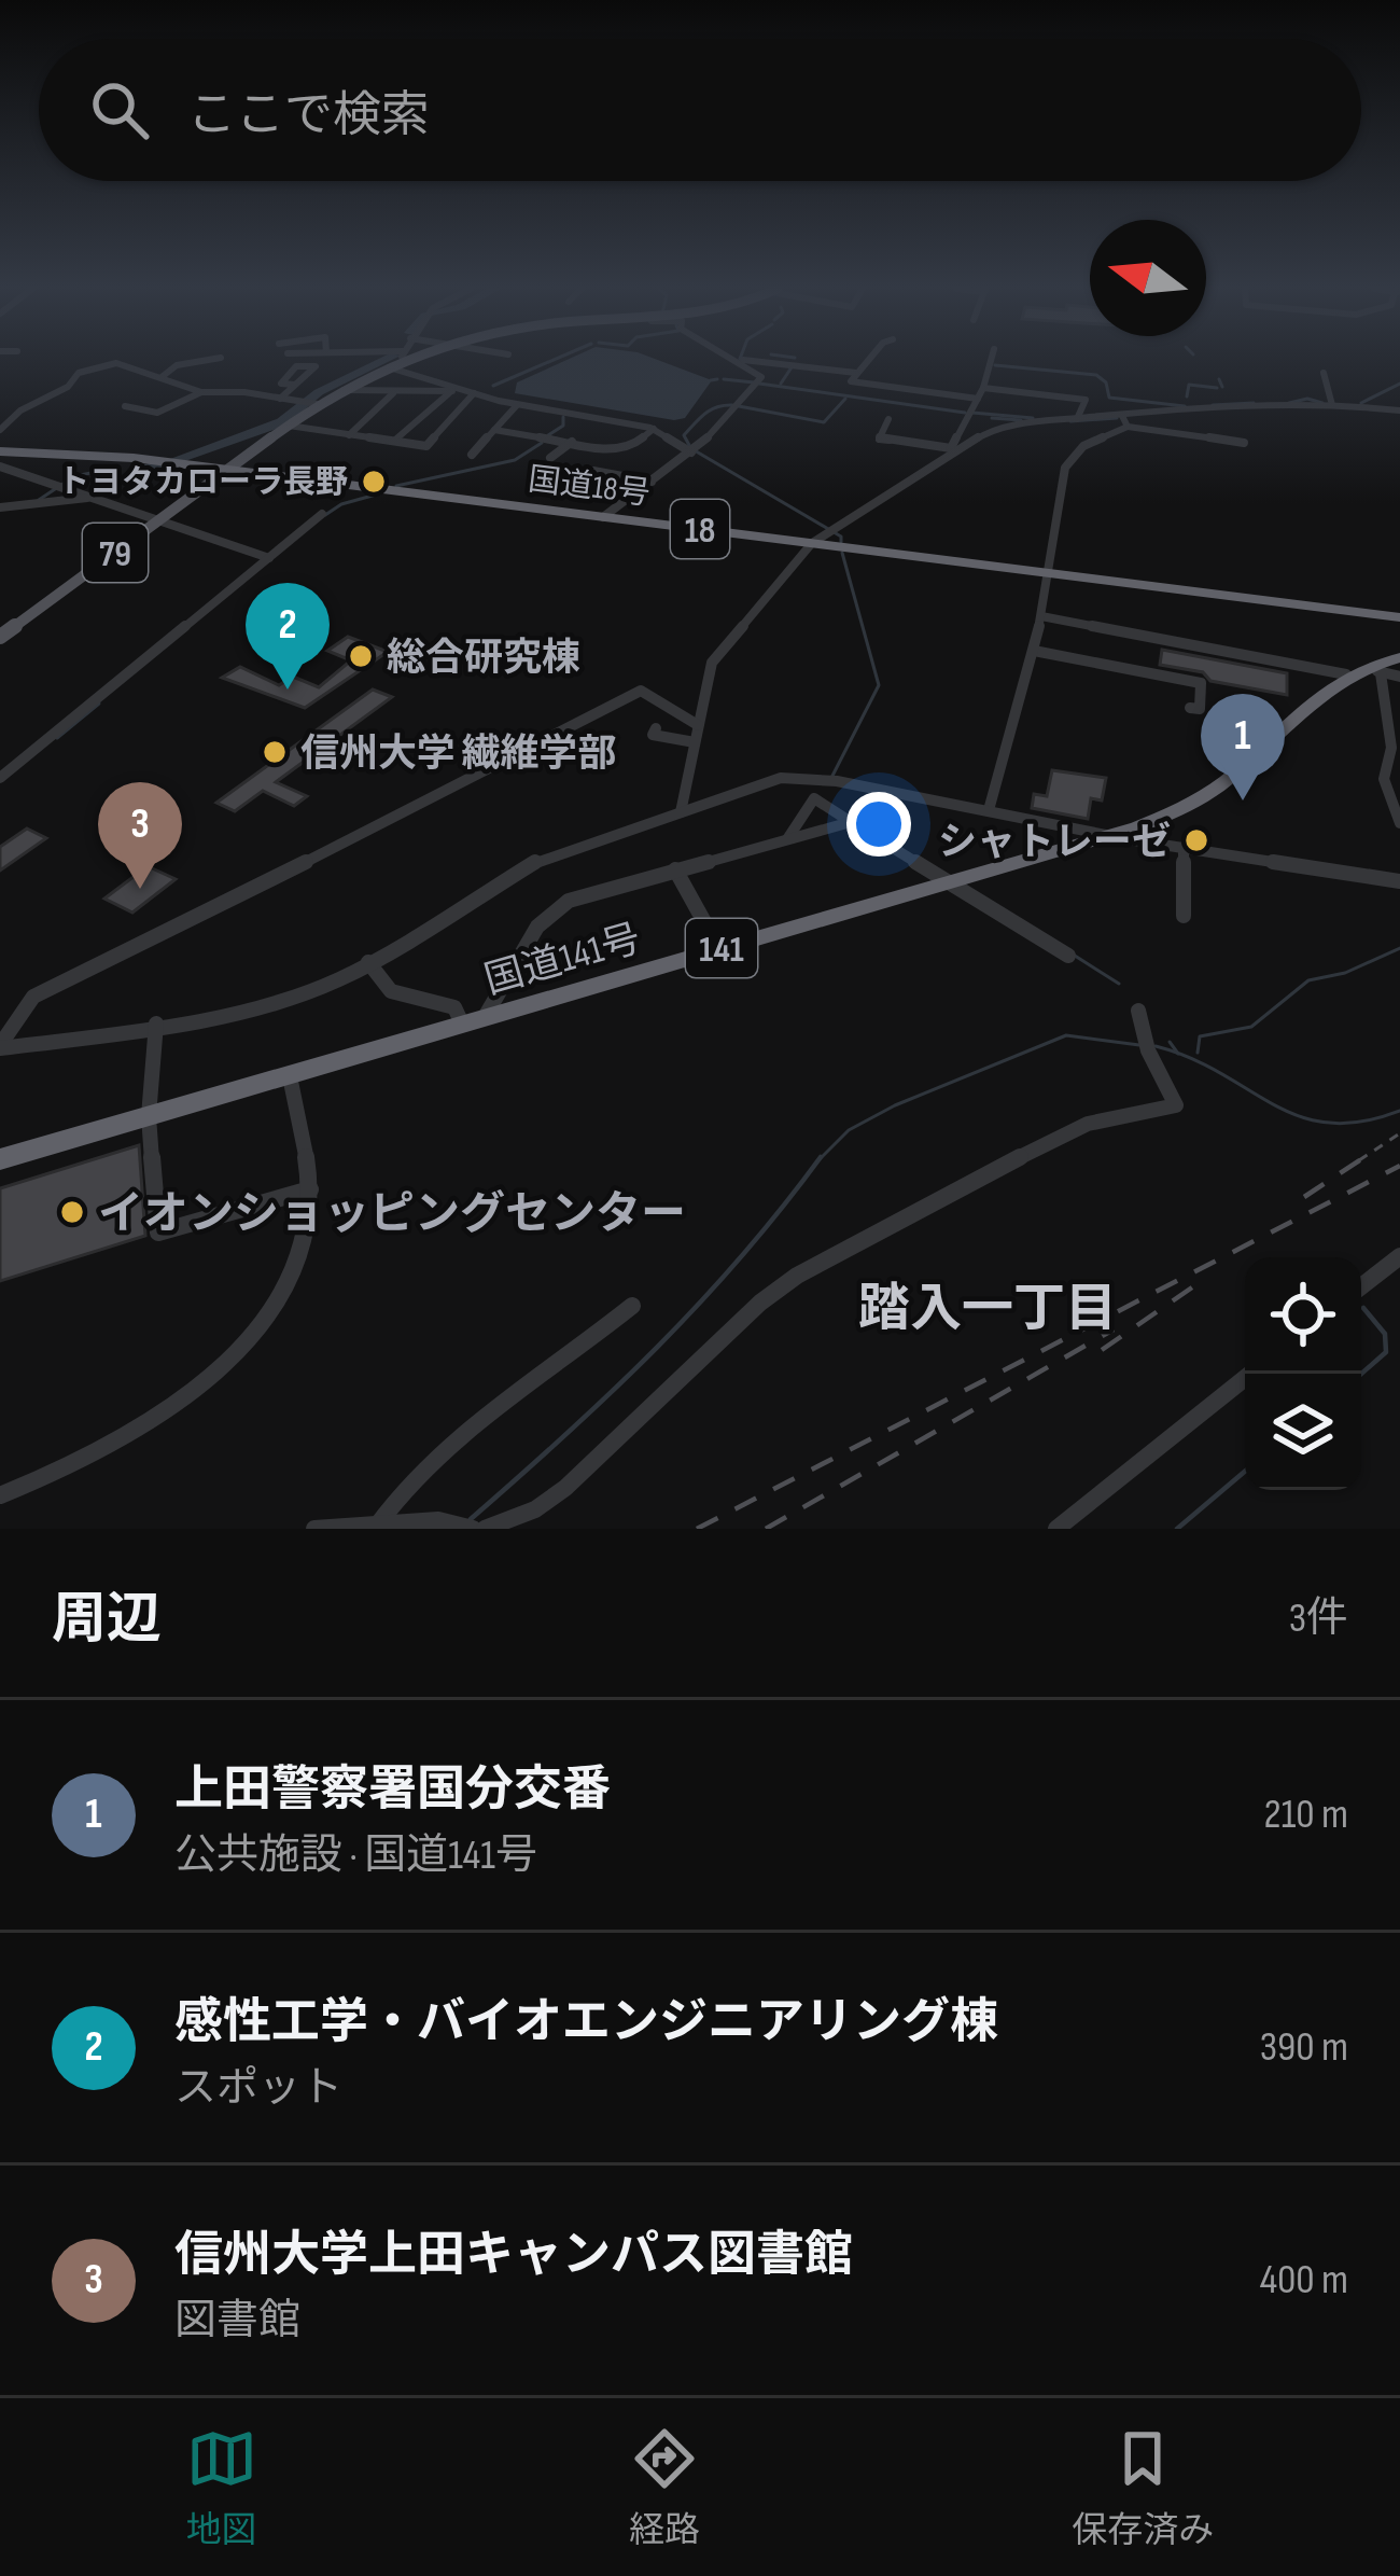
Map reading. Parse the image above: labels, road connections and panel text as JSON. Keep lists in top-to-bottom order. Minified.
{"streets":{"highway":["国道18号","18","141","国道141号"],"main road":["79"]},"crossings":[["国道18号","79"]],"districts":["踏入一丁目"],"places":["トヨタカローラ長野","総合研究棟","信州大学 繊維学部","シャトレーゼ","イオンショッピングセンター"],"north":"left","page":{"search":"ここで検索","pins":["2","1","3"],"heading":["周辺","3件"],"list":[{"mark":"1","name":"上田警察署国分交番","note":"公共施設 · 国道141号","value":"210 m"},{"mark":"2","name":"感性工学・バイオエンジニアリング棟","note":"スポット","value":"390 m"},{"mark":"3","name":"信州大学上田キャンパス図書館","note":"図書館","value":"400 m"}],"nav":["地図","経路","保存済み"]}}
